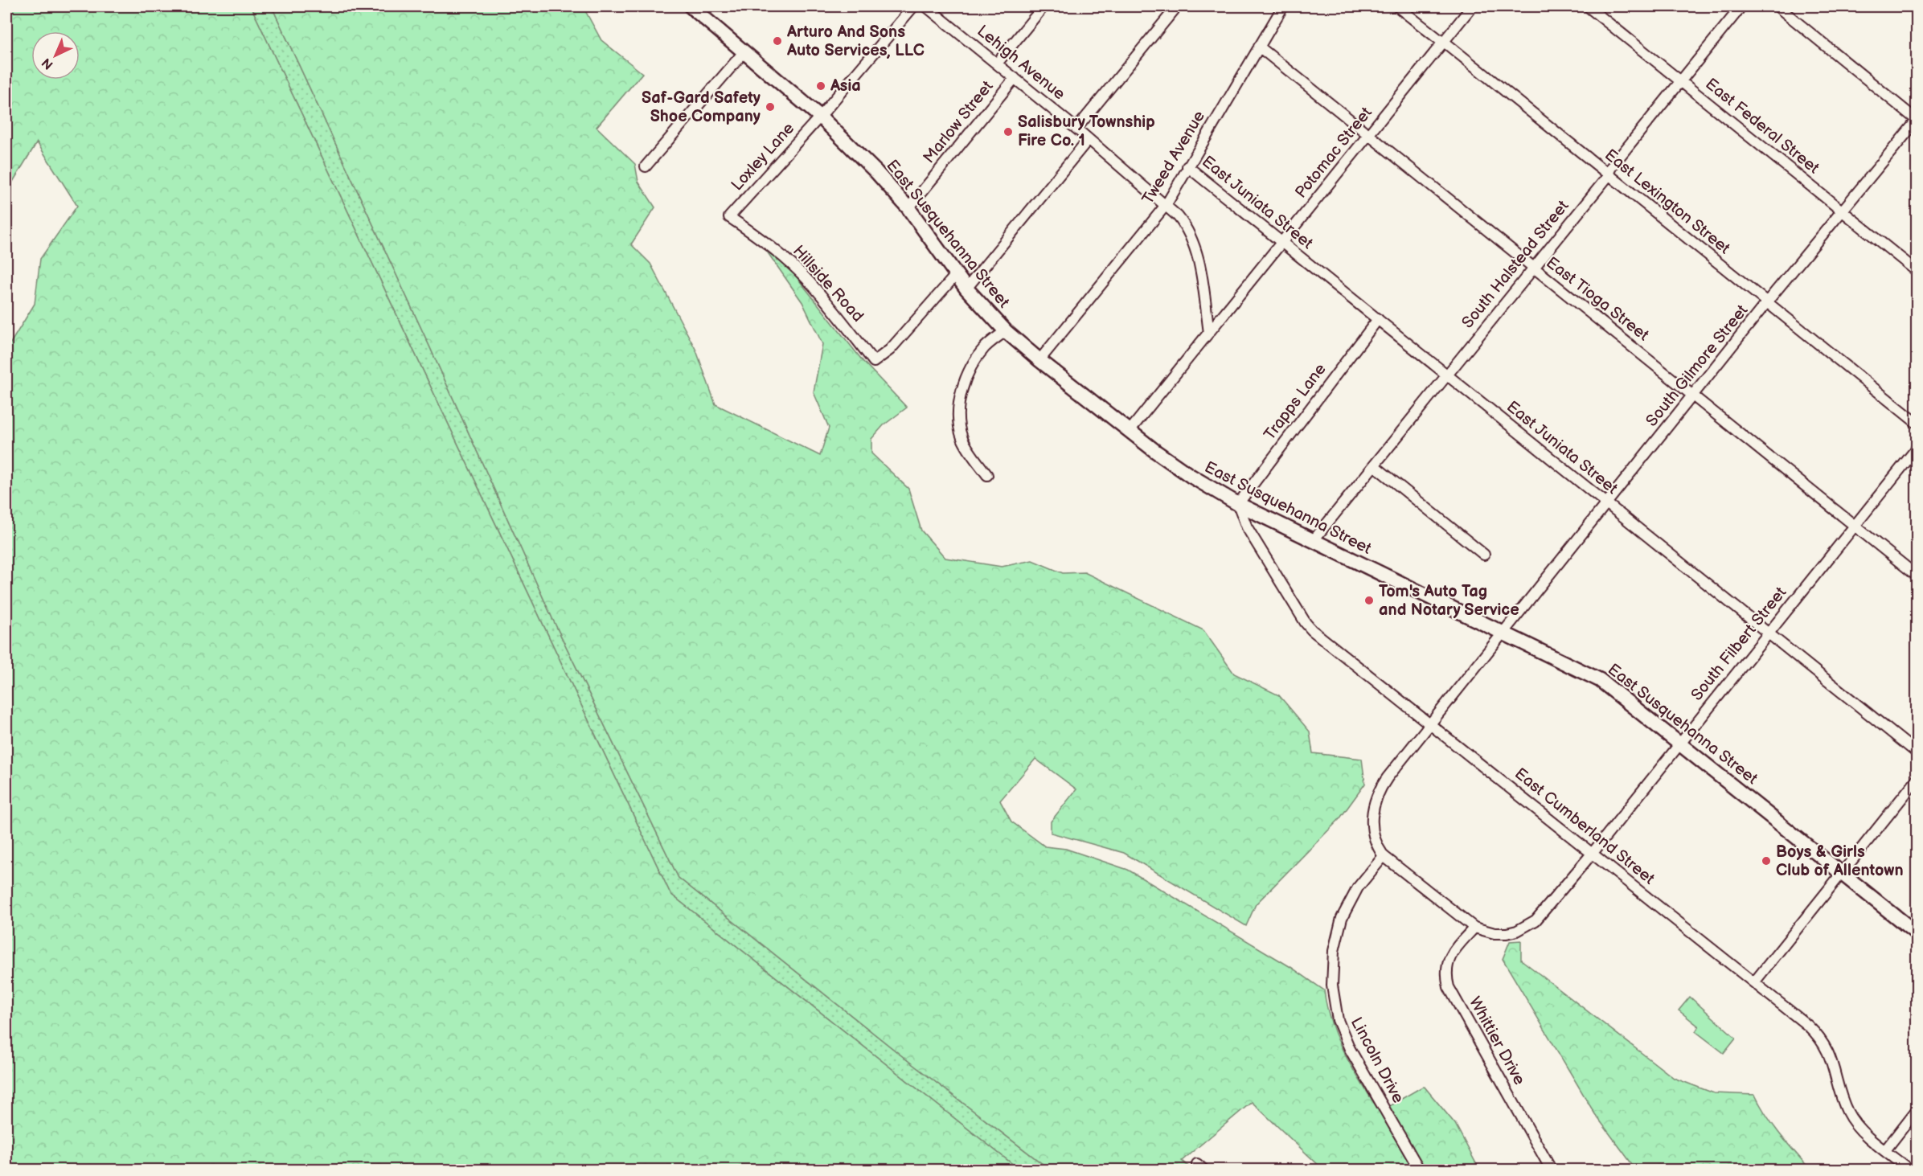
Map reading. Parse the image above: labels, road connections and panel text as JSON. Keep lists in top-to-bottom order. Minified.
{"streets":{"main road":["East Susquehanna Street"],"street":["Lehigh Avenue","Marlow Street","East Federal Street","Potomac Street","Loxley Lane","Tweed Avenue","East Lexington Street","East Juniata Street","South Halstead Street","Hillside Road","East Tioga Street","South Gilmore Street","Trapps Lane","South Filbert Street","East Cumberland Street","Whittier Drive","Lincoln Drive"]},"crossings":[["Lehigh Avenue","Marlow Street"],["Lehigh Avenue","Potomac Street"],["Lehigh Avenue","Tweed Avenue"],["Marlow Street","East Susquehanna Street"],["East Federal Street","South Halstead Street"],["East Federal Street","South Gilmore Street"],["Potomac Street","East Lexington Street"],["Potomac Street","East Juniata Street"],["Potomac Street","East Susquehanna Street"],["Potomac Street","East Tioga Street"],["Loxley Lane","East Susquehanna Street"],["Loxley Lane","Hillside Road"],["Tweed Avenue","East Juniata Street"],["Tweed Avenue","East Susquehanna Street"],["Tweed Avenue","East Tioga Street"],["East Lexington Street","South Halstead Street"],["East Lexington Street","South Gilmore Street"],["East Juniata Street","South Halstead Street"],["East Juniata Street","South Gilmore Street"],["East Juniata Street","Trapps Lane"],["East Juniata Street","South Filbert Street"],["East Susquehanna Street","South Halstead Street"],["East Susquehanna Street","Hillside Road"],["East Susquehanna Street","South Gilmore Street"],["East Susquehanna Street","Trapps Lane"],["East Susquehanna Street","South Filbert Street"],["East Susquehanna Street","East Cumberland Street"],["South Halstead Street","East Tioga Street"],["East Tioga Street","South Gilmore Street"],["East Tioga Street","South Filbert Street"],["South Gilmore Street","East Cumberland Street"],["Trapps Lane","East Cumberland Street"],["South Filbert Street","East Cumberland Street"],["South Filbert Street","Whittier Drive"]],"places":["Arturo And Sons Auto Services, LLC","Asia","Saf-Gard Safety Shoe Company","Salisbury Township Fire Co. 1","Tom's Auto Tag and Notary Service","Boys & Girls Club of Allentown"],"north":"bottom left"}
